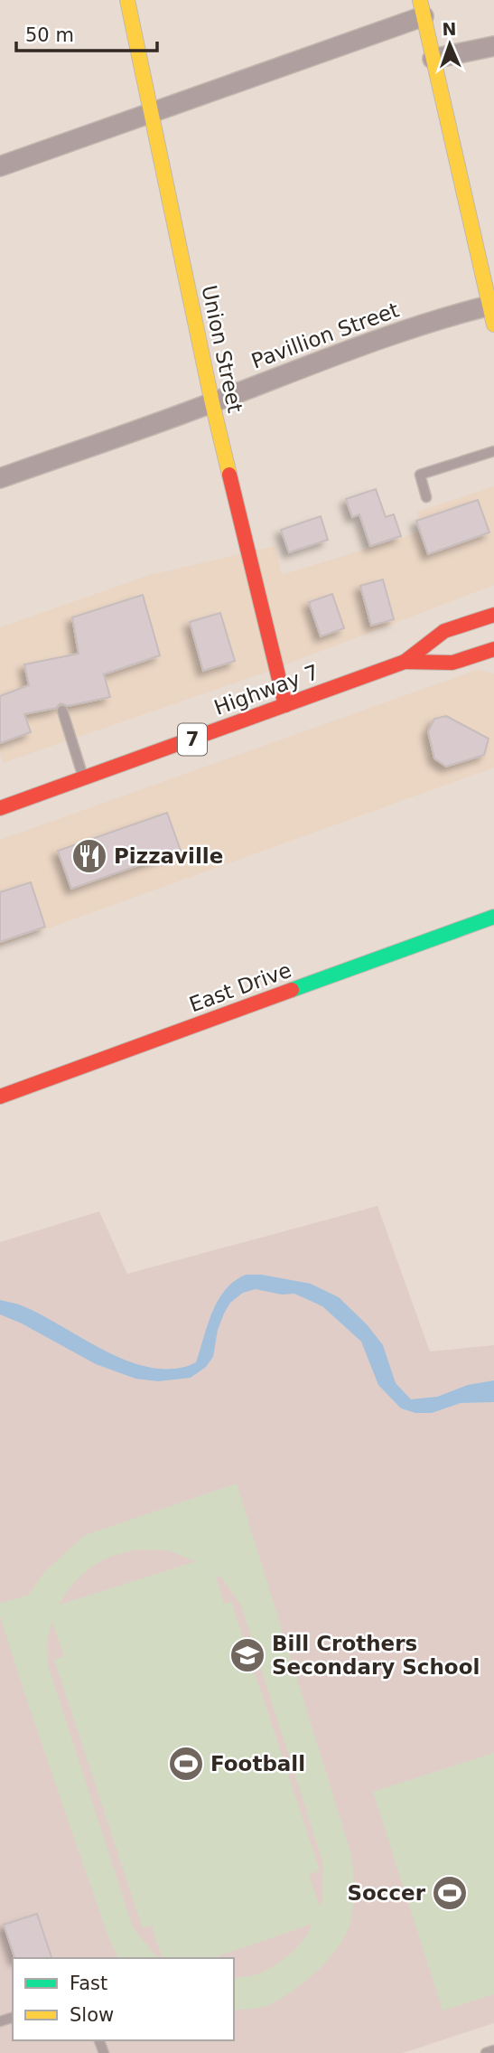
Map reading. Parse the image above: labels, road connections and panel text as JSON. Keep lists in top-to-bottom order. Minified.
{"streets":{"street":["Pavillion Street","Union Street","Highway 7","7","East Drive"]},"crossings":[["Pavillion Street","Union Street"],["Union Street","Highway 7"]],"places":{"restaurant":["Pizzaville"],"school or university":["Bill Crothers Secondary School"],"sports":["Football","Soccer"]},"legend":["Fast","Slow"],"scale_bar":"50 m","north":"top"}
